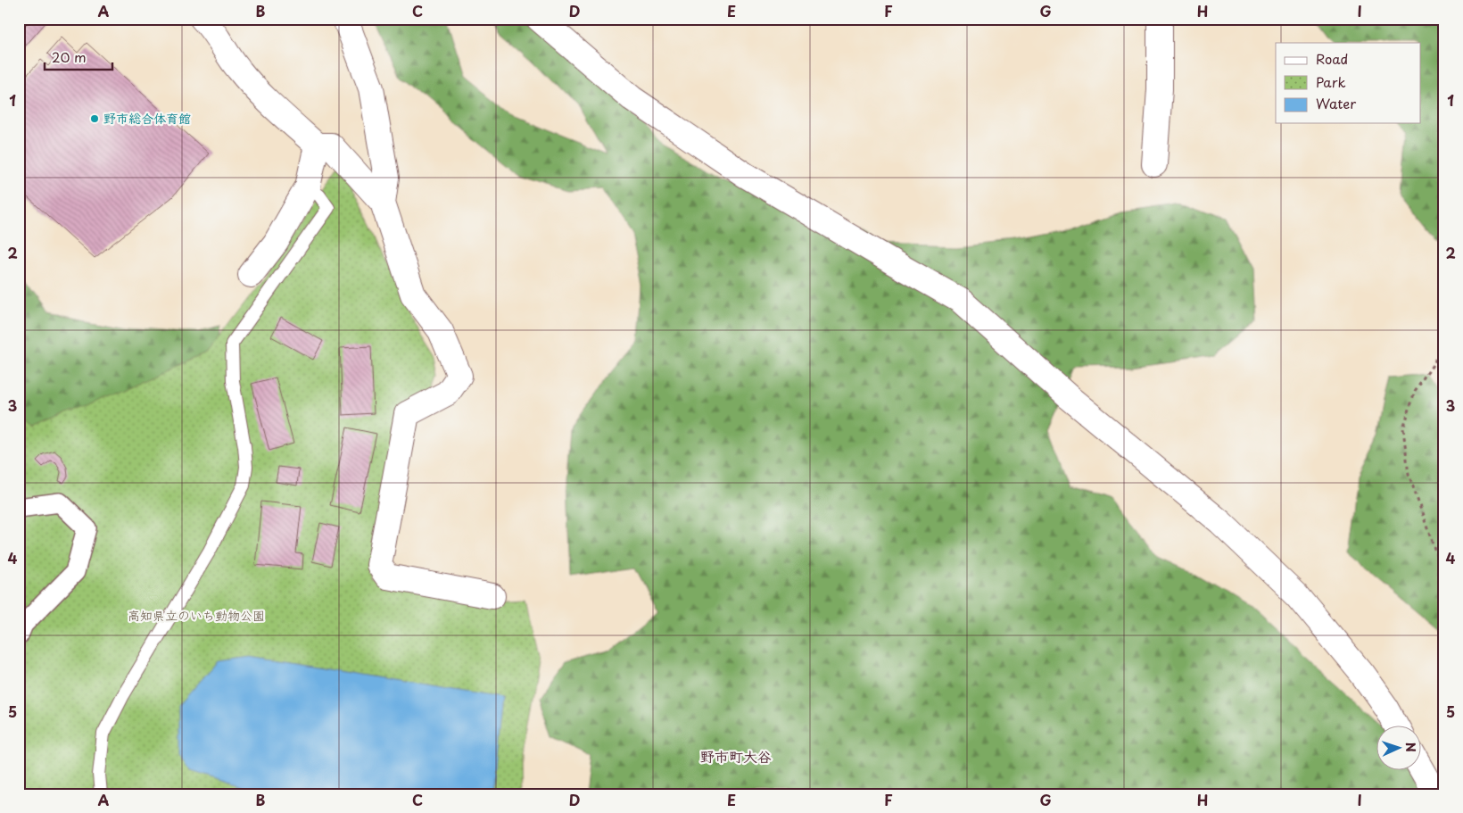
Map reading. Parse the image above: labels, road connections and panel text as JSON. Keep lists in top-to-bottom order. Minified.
{"districts":["野市町大谷"],"parks":["高知県立のいち動物公園"],"places":["野市総合体育館"],"legend":["Road","Park","Water"],"scale_bar":"20 m","north":"right","grid":{"columns":["A","B","C","D","E","F","G","H","I"],"rows":["1","2","3","4","5"]}}
